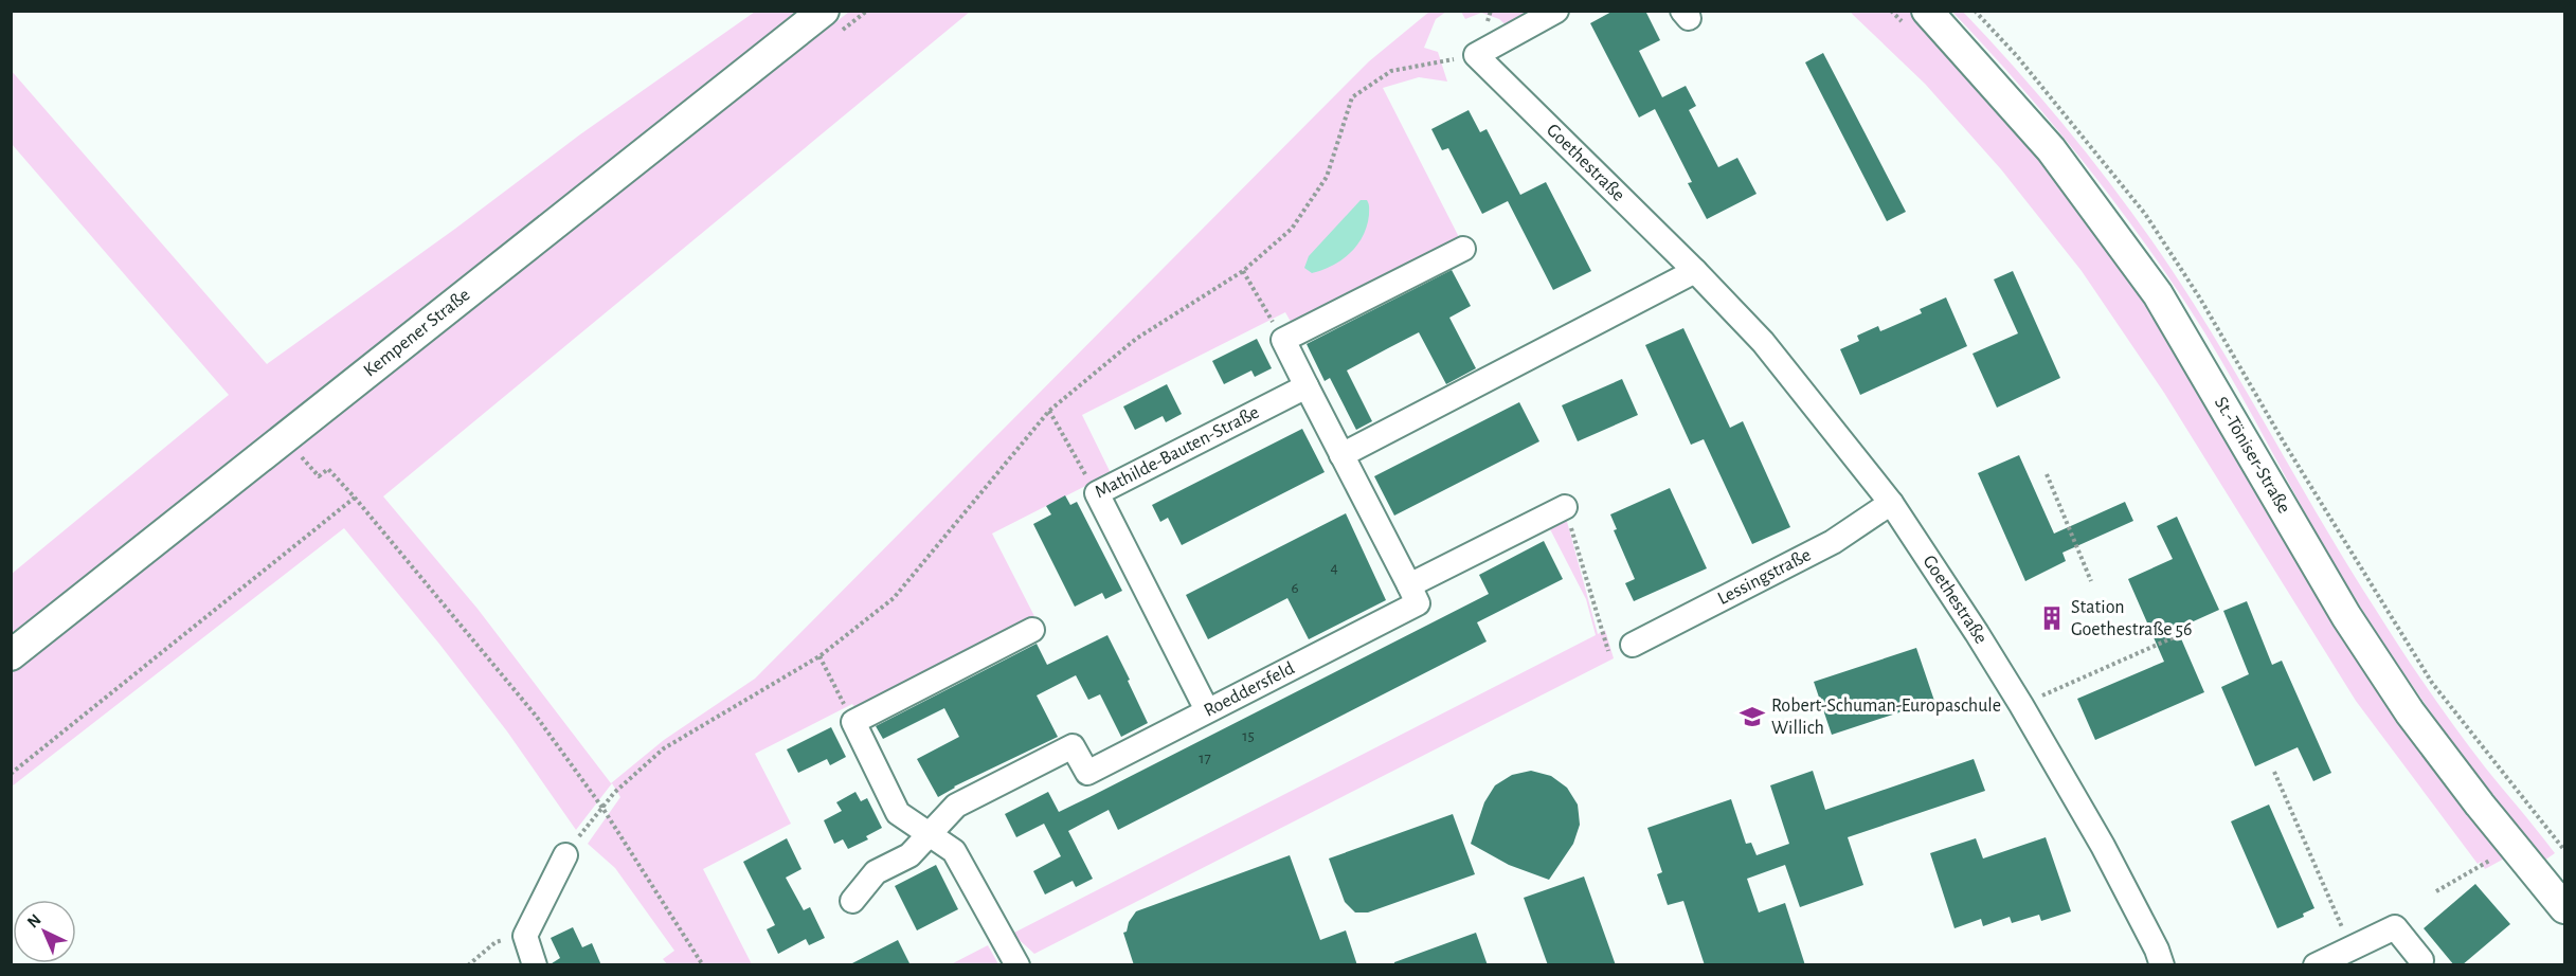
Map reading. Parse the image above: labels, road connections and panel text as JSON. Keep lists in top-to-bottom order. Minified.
{"streets":{"main road":["Kempener Straße","St.-Töniser-Straße"],"street":["Goethestraße","Mathilde-Bauten-Straße","Lessingstraße","Roeddersfeld"]},"crossings":[["Goethestraße","Lessingstraße"],["Mathilde-Bauten-Straße","Roeddersfeld"]],"places":{"building":["Station Goethestraße 56"],"school or university":["Robert-Schuman-Europaschule Willich"]},"house_numbers":["4","6","15","17"],"north":"top left"}
